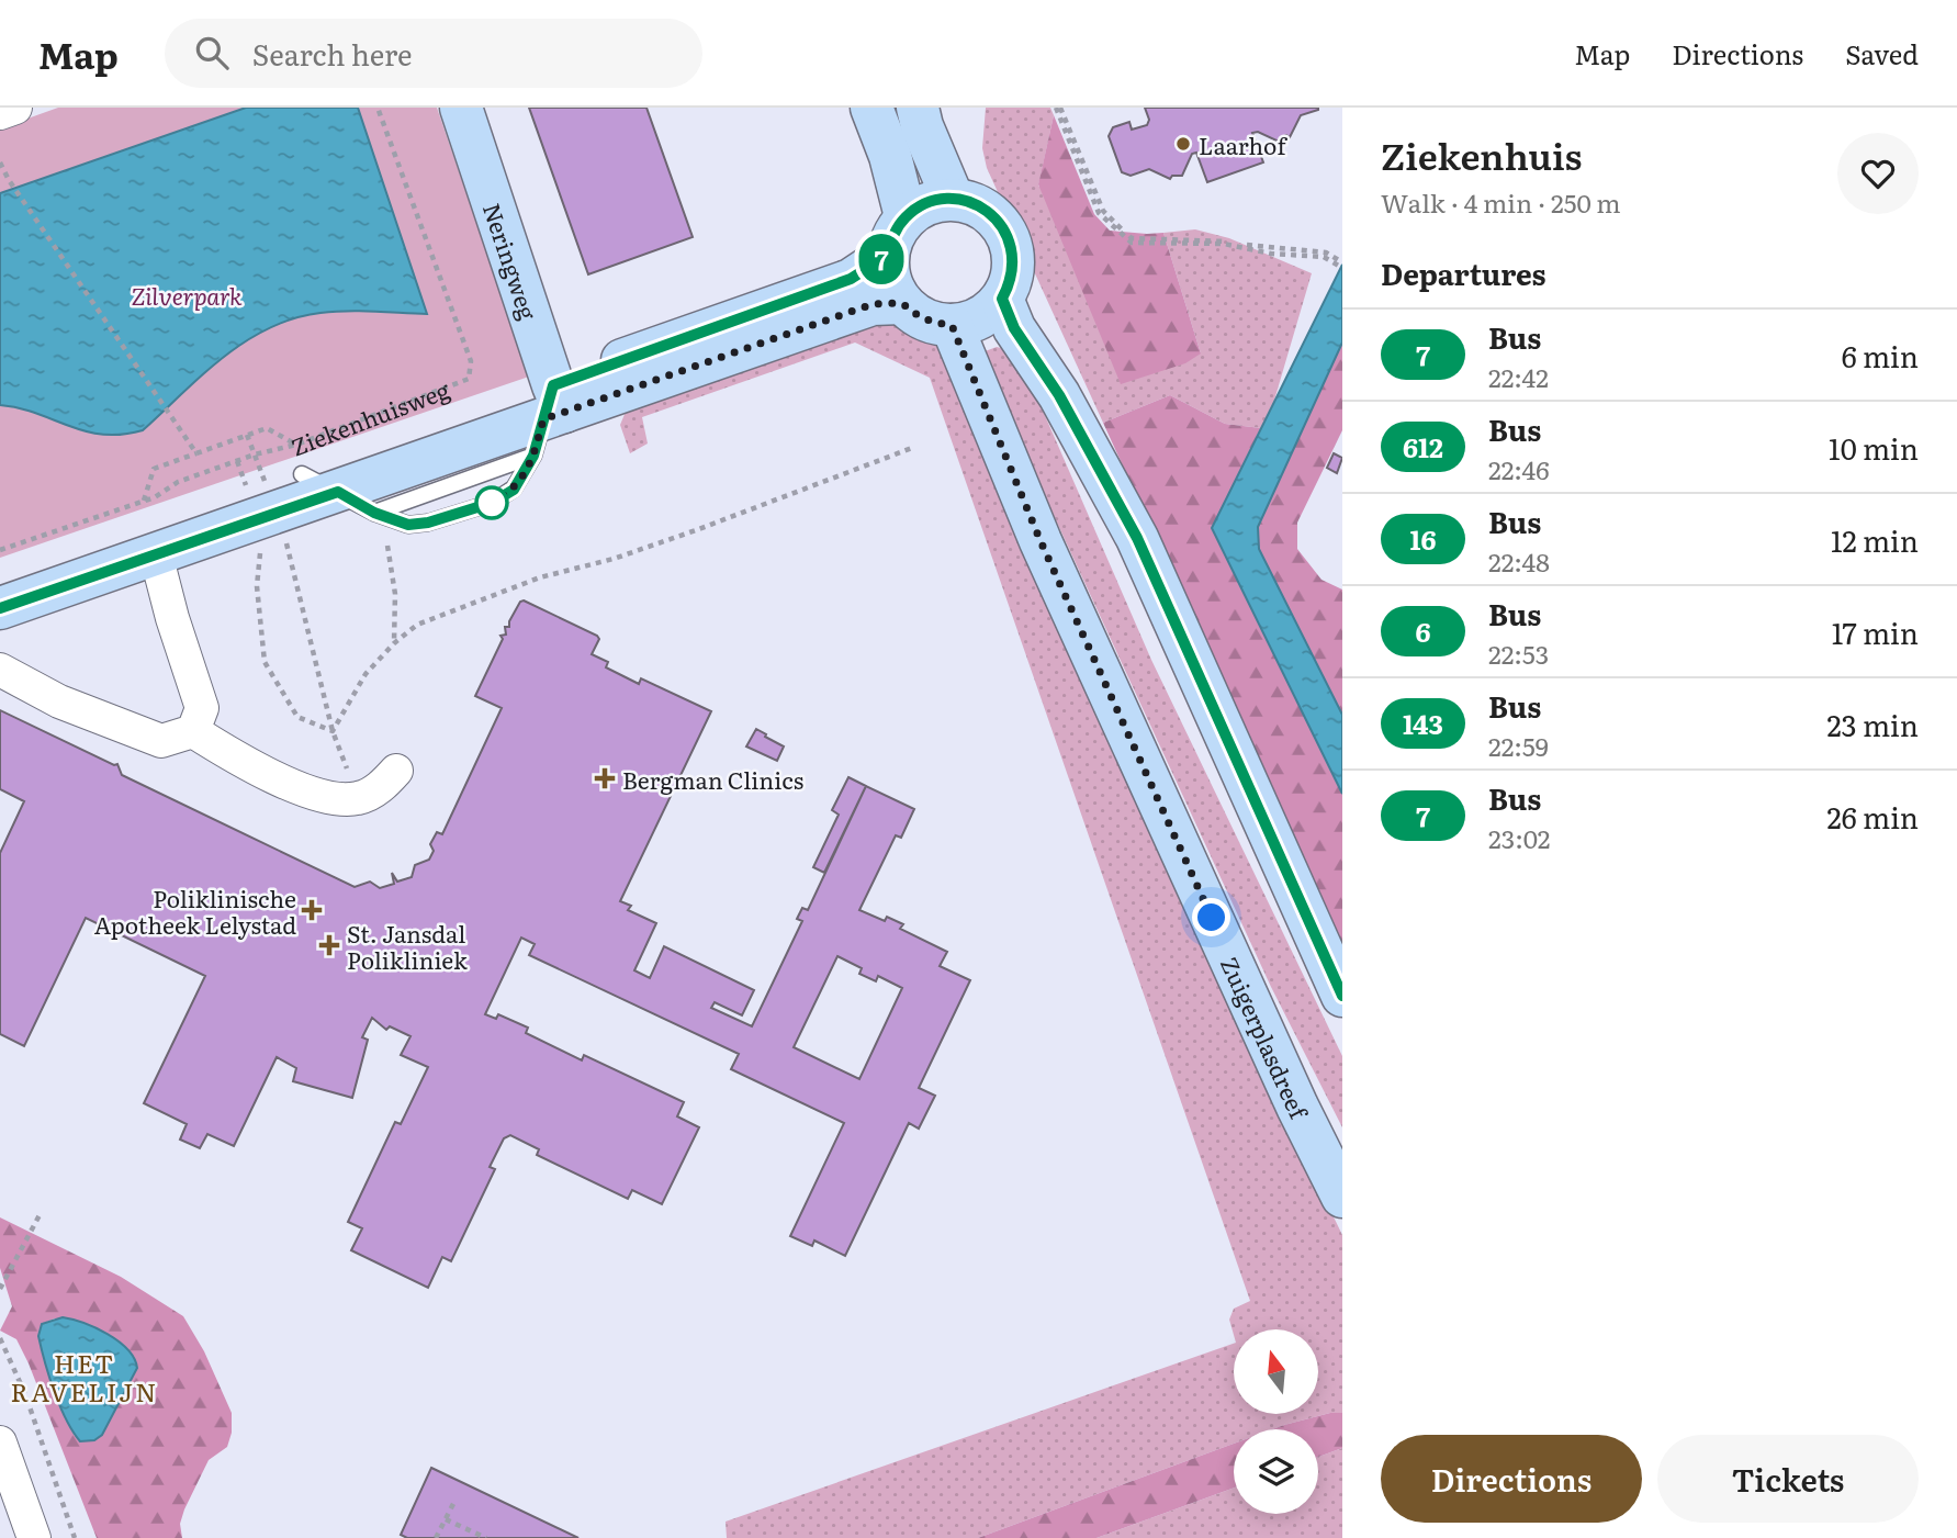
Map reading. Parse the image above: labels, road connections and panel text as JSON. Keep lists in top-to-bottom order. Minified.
{"streets":{"main road":["Neringweg","Ziekenhuisweg","Zuigerplasdreef"]},"crossings":[["Neringweg","Ziekenhuisweg"],["Ziekenhuisweg","Zuigerplasdreef"]],"districts":["HET RAVELIJN"],"parks":["Zilverpark"],"places":{"other":["Laarhof"],"health":["Bergman Clinics","Poliklinische Apotheek Lelystad","St. Jansdal Polikliniek"]},"lines":["bus line 7"],"north":"top","page":{"header":"Map","search":"Search here","nav":["Map","Directions","Saved"],"on_map":"7","heading":[["Ziekenhuis","Walk · 4 min · 250 m"],"Departures"],"list":[{"mark":"7","name":"Bus","note":"22:42","value":"6 min"},{"mark":"612","name":"Bus","note":"22:46","value":"10 min"},{"mark":"16","name":"Bus","note":"22:48","value":"12 min"},{"mark":"6","name":"Bus","note":"22:53","value":"17 min"},{"mark":"143","name":"Bus","note":"22:59","value":"23 min"},{"mark":"7","name":"Bus","note":"23:02","value":"26 min"}],"buttons":["Directions","Tickets"]}}
